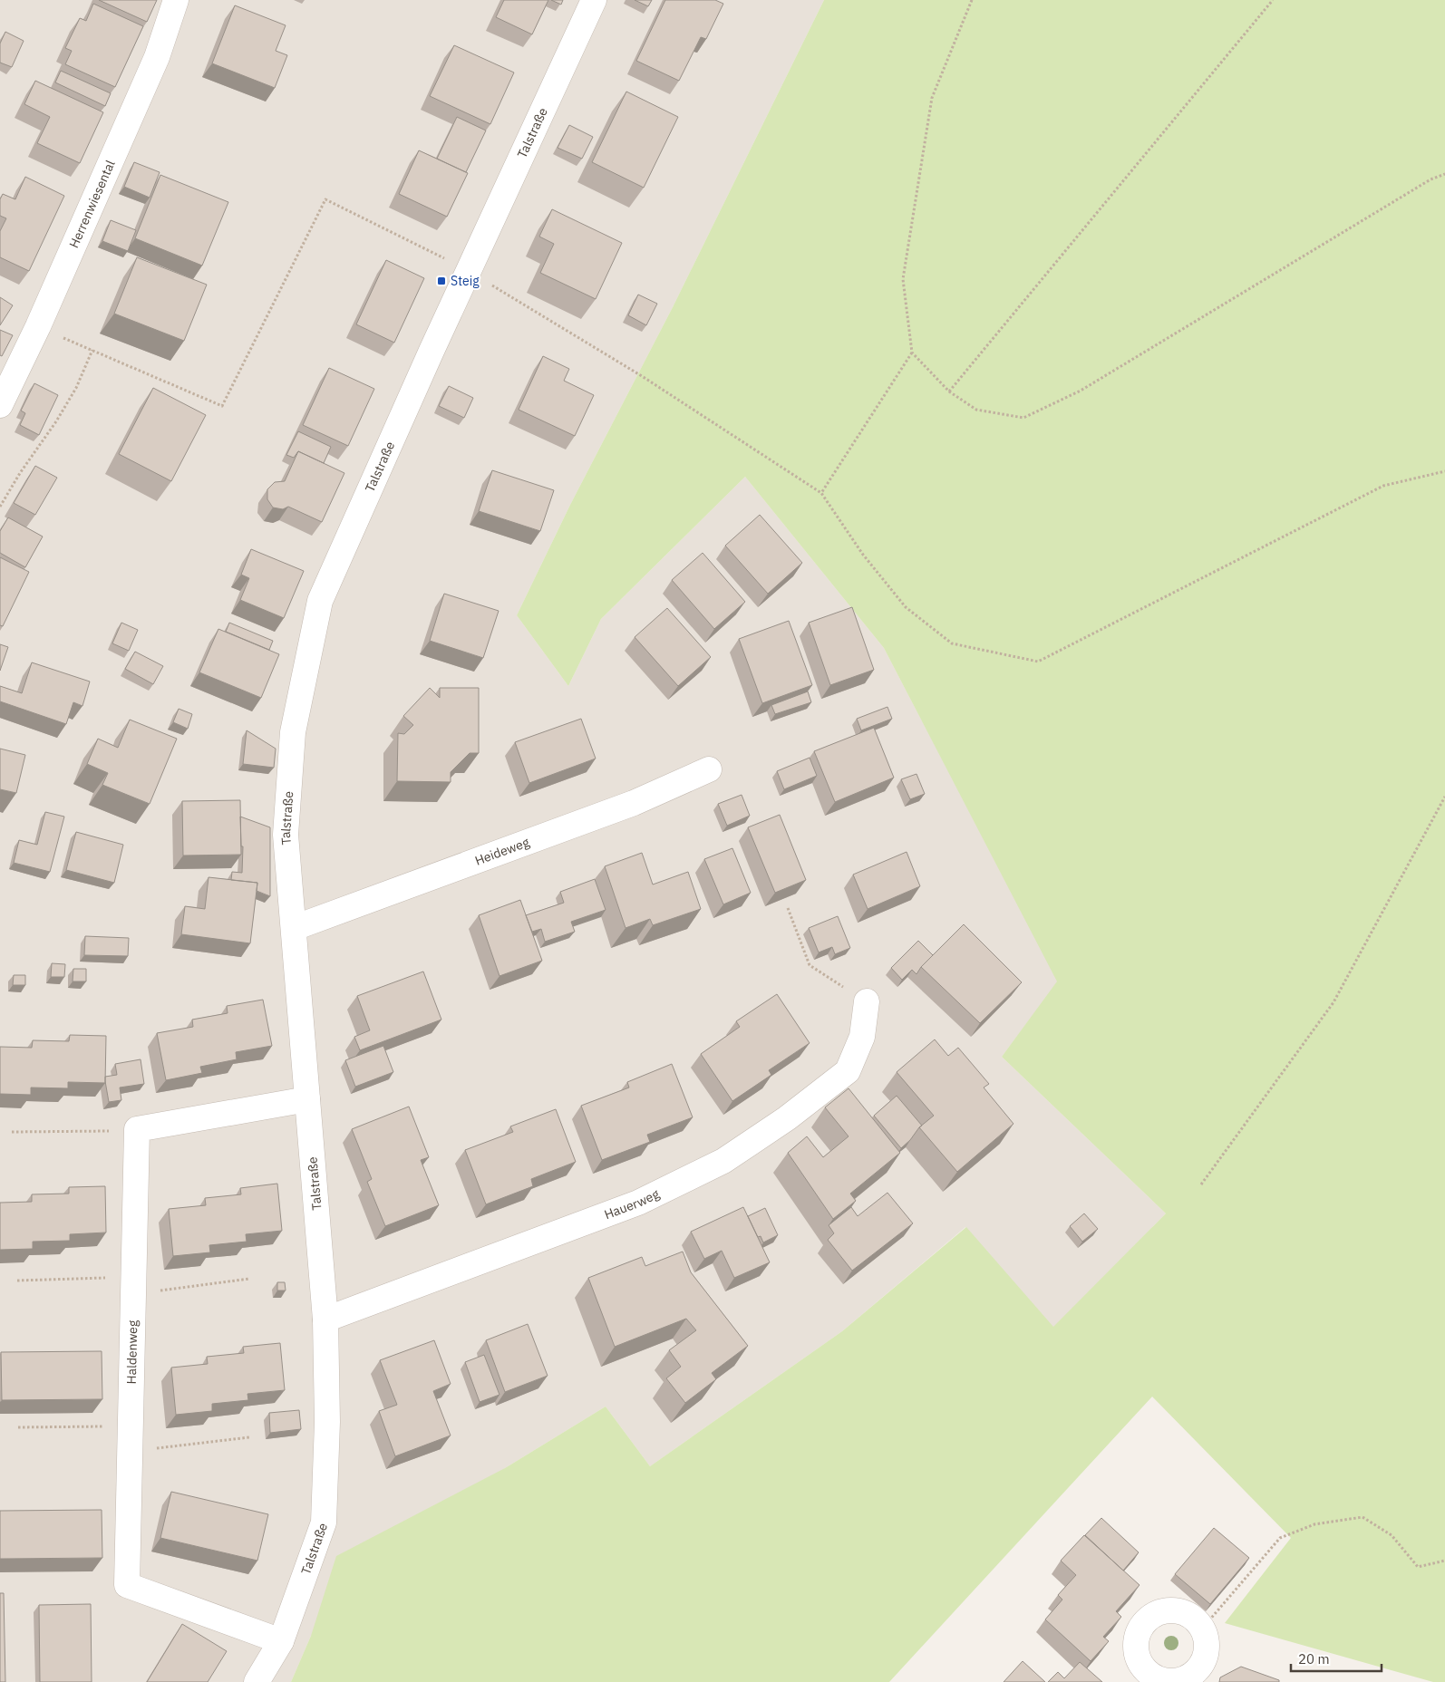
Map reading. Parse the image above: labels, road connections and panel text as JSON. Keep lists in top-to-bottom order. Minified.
{"streets":{"street":["Talstraße","Herrenwiesental","Heideweg","Hauerweg","Haldenweg"]},"crossings":[["Talstraße","Heideweg"],["Talstraße","Hauerweg"],["Talstraße","Haldenweg"]],"places":{"transit":["Steig"]},"scale_bar":"20 m"}
